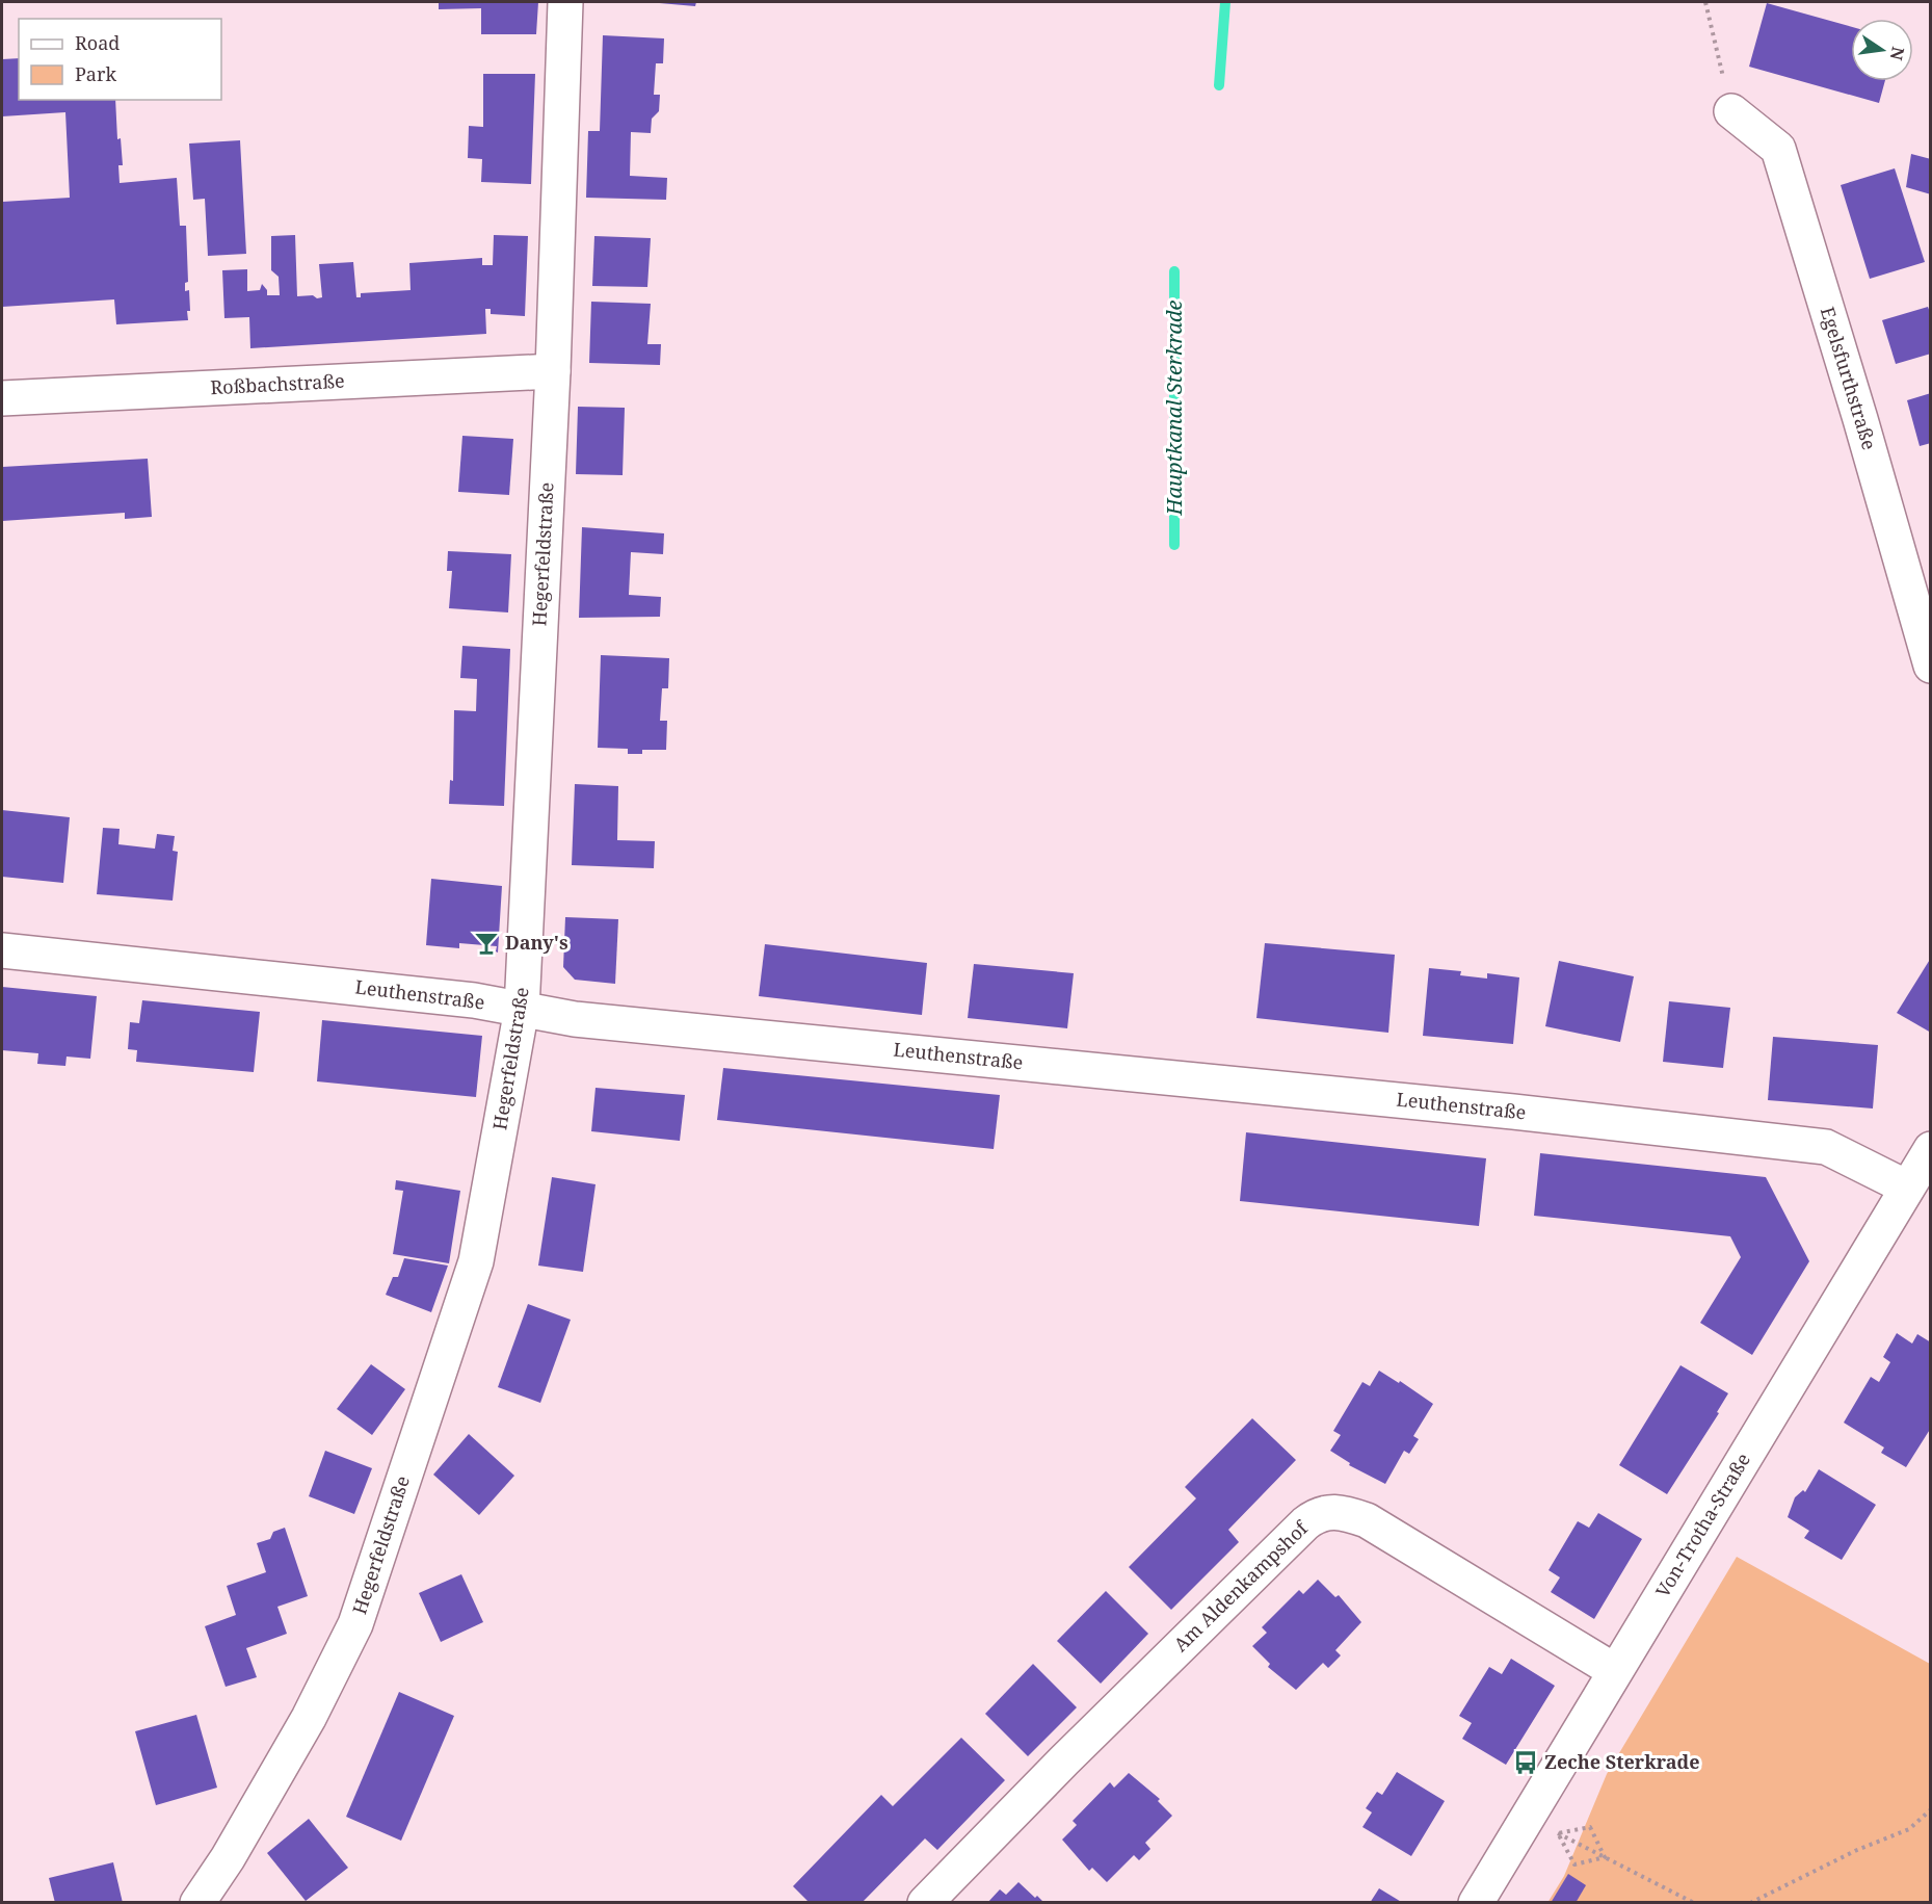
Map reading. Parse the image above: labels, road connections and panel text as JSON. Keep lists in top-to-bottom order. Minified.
{"streets":{"street":["Egelsfurthstraße","Roßbachstraße","Hegerfeldstraße","Leuthenstraße","Von-Trotha-Straße","Am Aldenkampshof"]},"crossings":[["Roßbachstraße","Hegerfeldstraße"],["Hegerfeldstraße","Leuthenstraße"],["Leuthenstraße","Von-Trotha-Straße"],["Von-Trotha-Straße","Am Aldenkampshof"]],"water":["Hauptkanal Sterkrade"],"places":{"bar":["Dany's"],"bus stop":["Zeche Sterkrade"]},"legend":["Road","Park"],"north":"right"}
